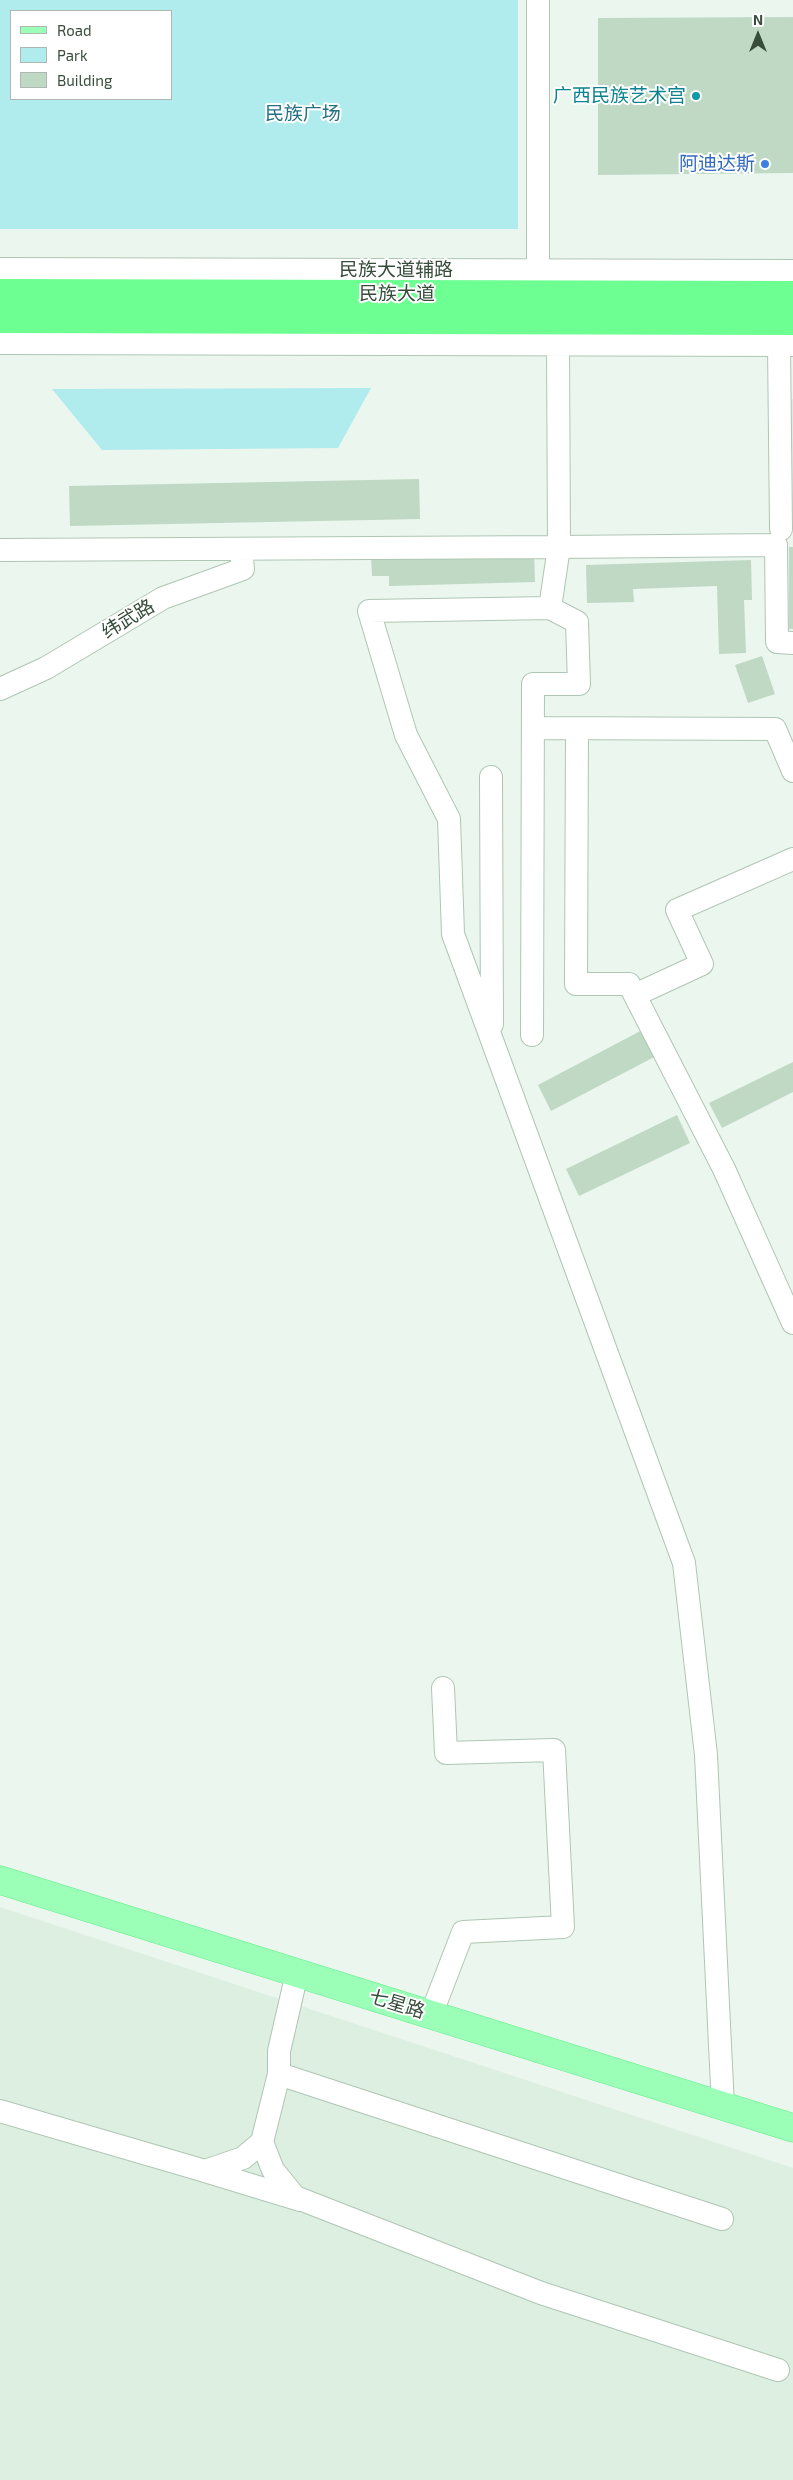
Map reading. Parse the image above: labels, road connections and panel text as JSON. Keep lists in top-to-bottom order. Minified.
{"streets":{"highway":["民族大道"],"main road":["七星路"],"street":["民族大道辅路","纬武路"]},"parks":["民族广场"],"places":["广西民族艺术宫","阿迪达斯"],"legend":["Road","Park","Building"],"north":"top"}
